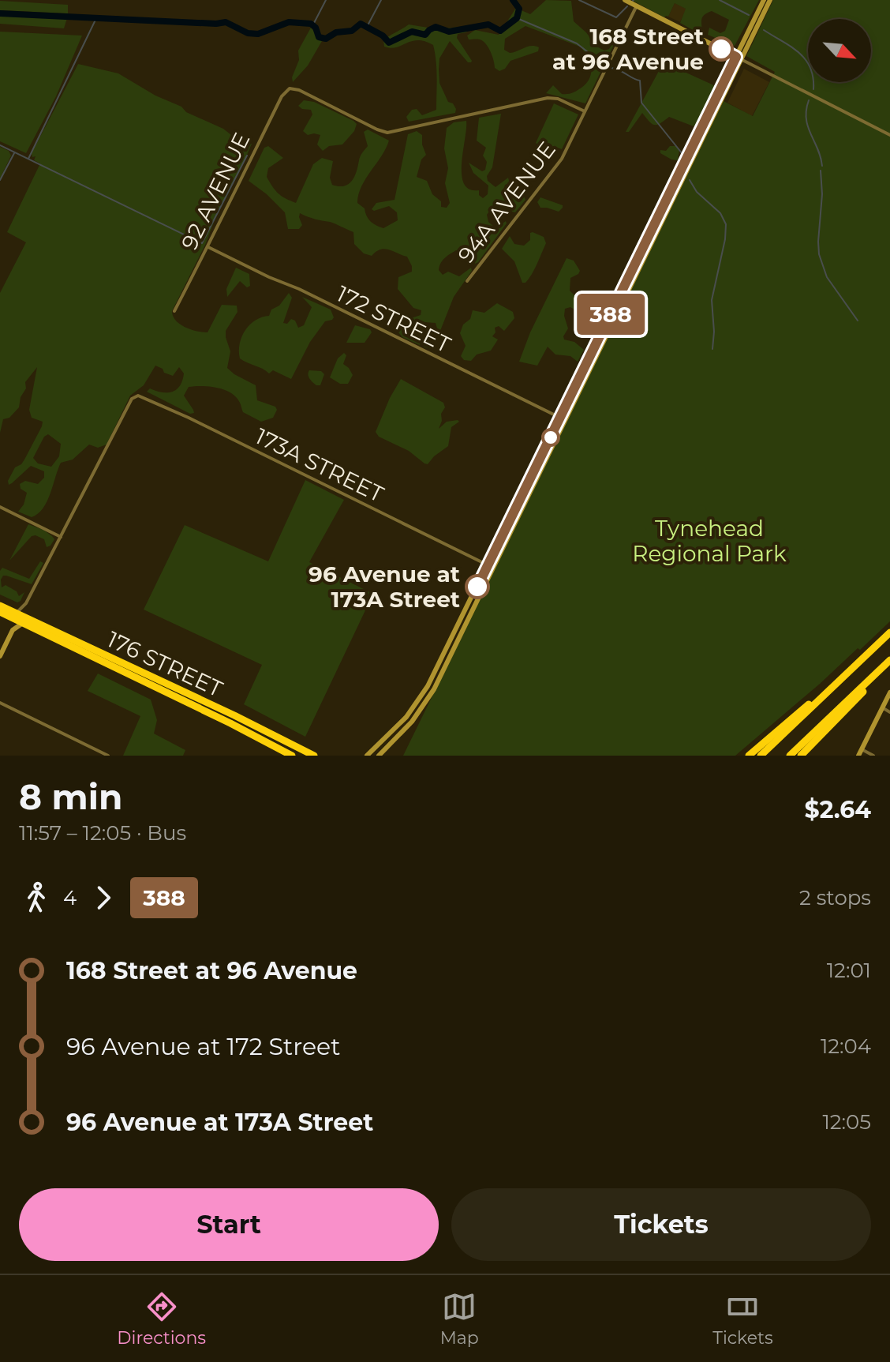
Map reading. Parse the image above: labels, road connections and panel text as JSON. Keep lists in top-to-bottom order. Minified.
{"streets":{"highway":["176 STREET"],"street":["92 AVENUE","94A AVENUE","172 STREET","173A STREET"]},"crossings":[["92 AVENUE","94A AVENUE"],["92 AVENUE","172 STREET"]],"parks":["Tynehead Regional Park"],"places":["168 Street at 96 Avenue","96 Avenue at 173A Street"],"lines":["bus line 388"],"north":"bottom right","page":{"on_map":"388","heading":["8 min","11:57 – 12:05 · Bus","$2.64"],"legs":["4","388","2 stops"],"list":[{"name":"168 Street at 96 Avenue","value":"12:01"},{"name":"96 Avenue at 172 Street","value":"12:04"},{"name":"96 Avenue at 173A Street","value":"12:05"}],"buttons":["Start","Tickets"],"tabs":["Directions","Map","Tickets"]}}
